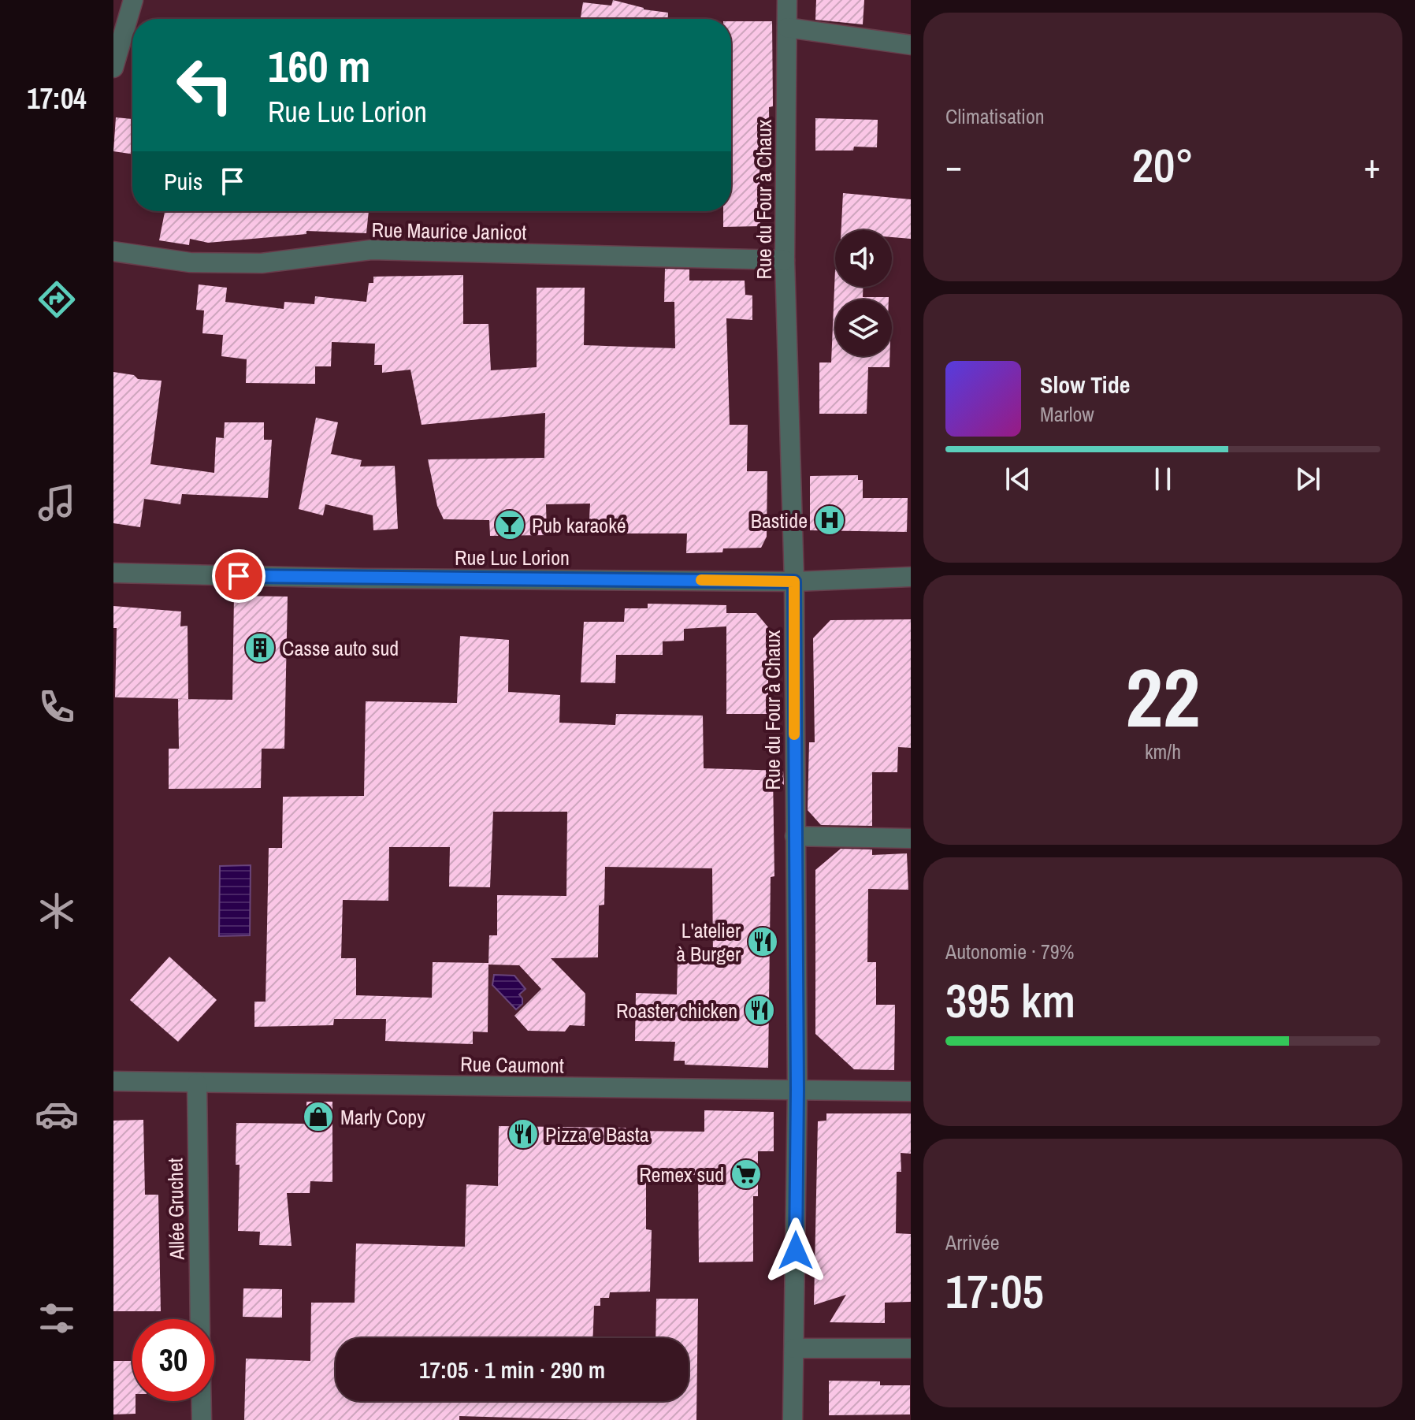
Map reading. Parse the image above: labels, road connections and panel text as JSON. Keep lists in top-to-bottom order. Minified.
{"streets":{"street":["Rue du Four à Chaux","Rue Maurice Janicot","Rue Luc Lorion","Rue Caumont","Allée Gruchet"]},"crossings":[["Rue du Four à Chaux","Rue Maurice Janicot"],["Rue du Four à Chaux","Rue Luc Lorion"],["Rue du Four à Chaux","Rue Caumont"],["Rue Caumont","Allée Gruchet"]],"places":{"hospital":["Bastide"],"bar":["Pub karaoké"],"building":["Casse auto sud"],"restaurant":["L'atelier à Burger","Roaster chicken","Pizza e Basta"],"shop":["Marly Copy"],"supermarket":["Remex sud"]},"page":{"tabs":"17:04","tile":["Climatisation",["22","km/h"],["Autonomie · 79%","395 km"],["Arrivée","17:05"]],"turn":["160 m","Rue Luc Lorion"],"heat":["−","20°","+"],"then":"Puis","song":["Slow Tide","Marlow"],"limit":"30","trip":"17:05 · 1 min · 290 m"}}
